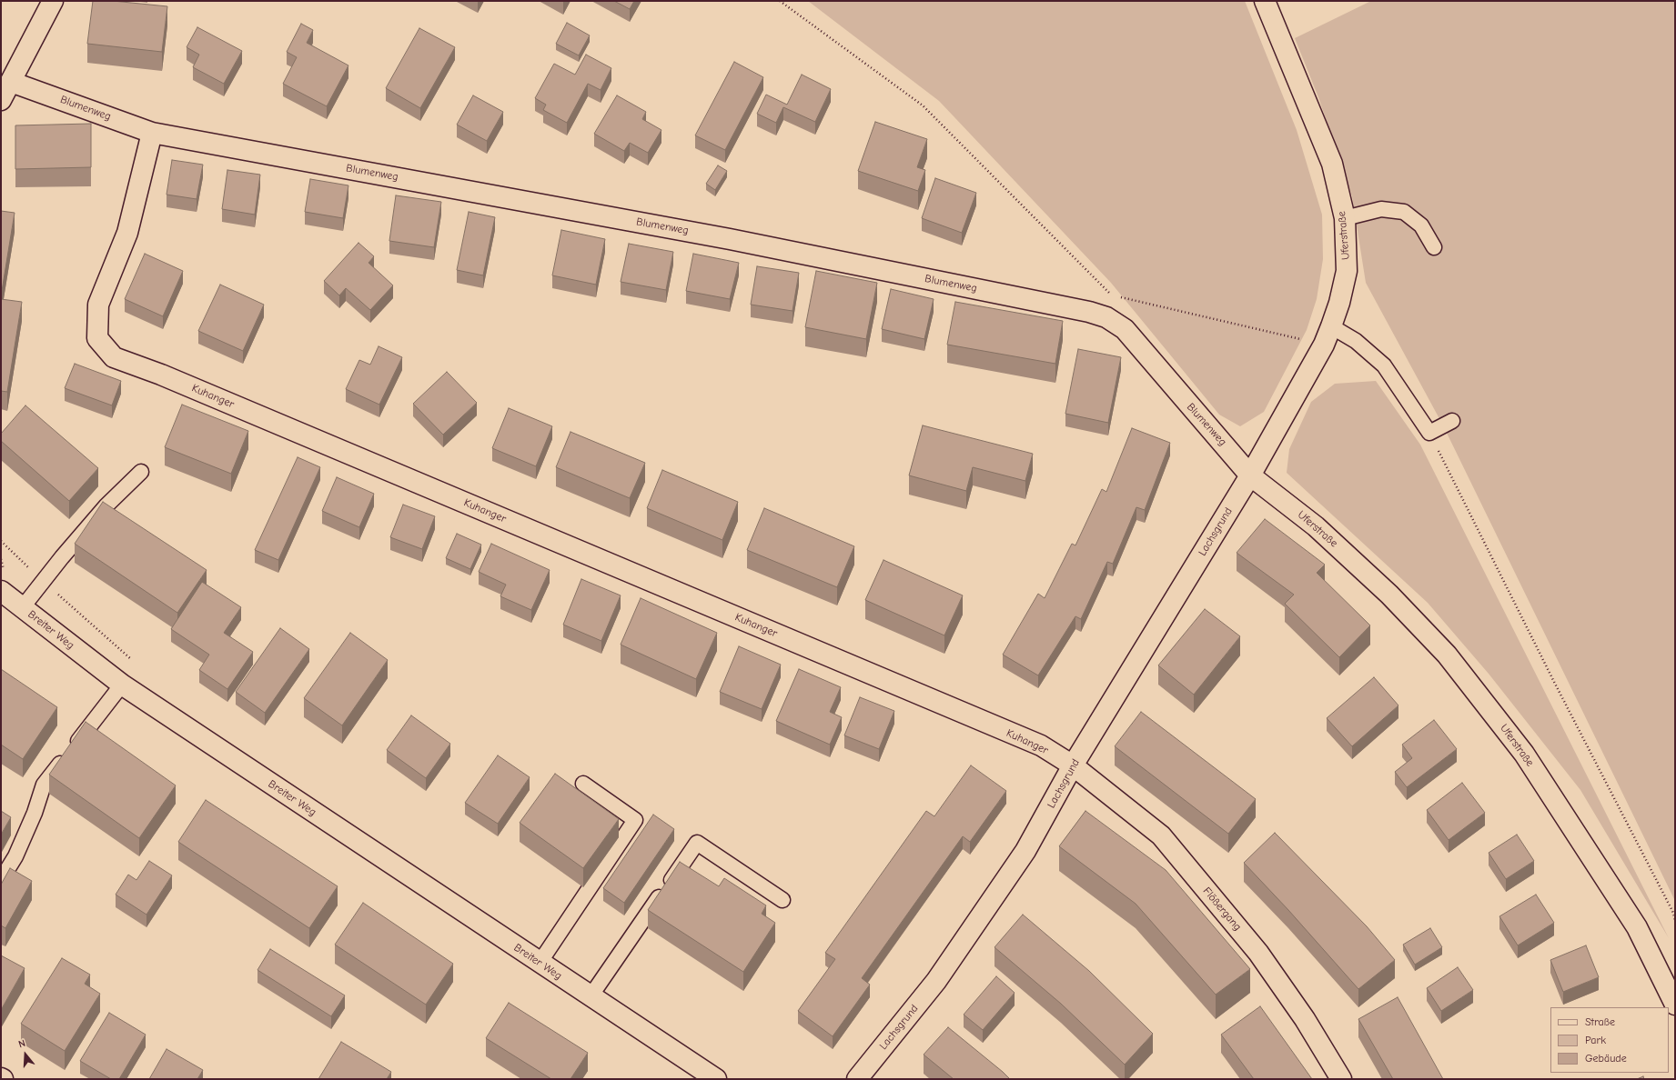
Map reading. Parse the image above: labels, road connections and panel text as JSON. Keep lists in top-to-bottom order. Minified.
{"streets":{"street":["Blumenweg","Uferstraße","Kuhanger","Lachsgrund","Breiter Weg","Flößergang"]},"crossings":[["Blumenweg","Uferstraße"],["Blumenweg","Kuhanger"],["Blumenweg","Lachsgrund"],["Uferstraße","Lachsgrund"],["Kuhanger","Lachsgrund"],["Kuhanger","Flößergang"],["Lachsgrund","Flößergang"]],"legend":["Straße","Park","Gebäude"],"north":"top"}
